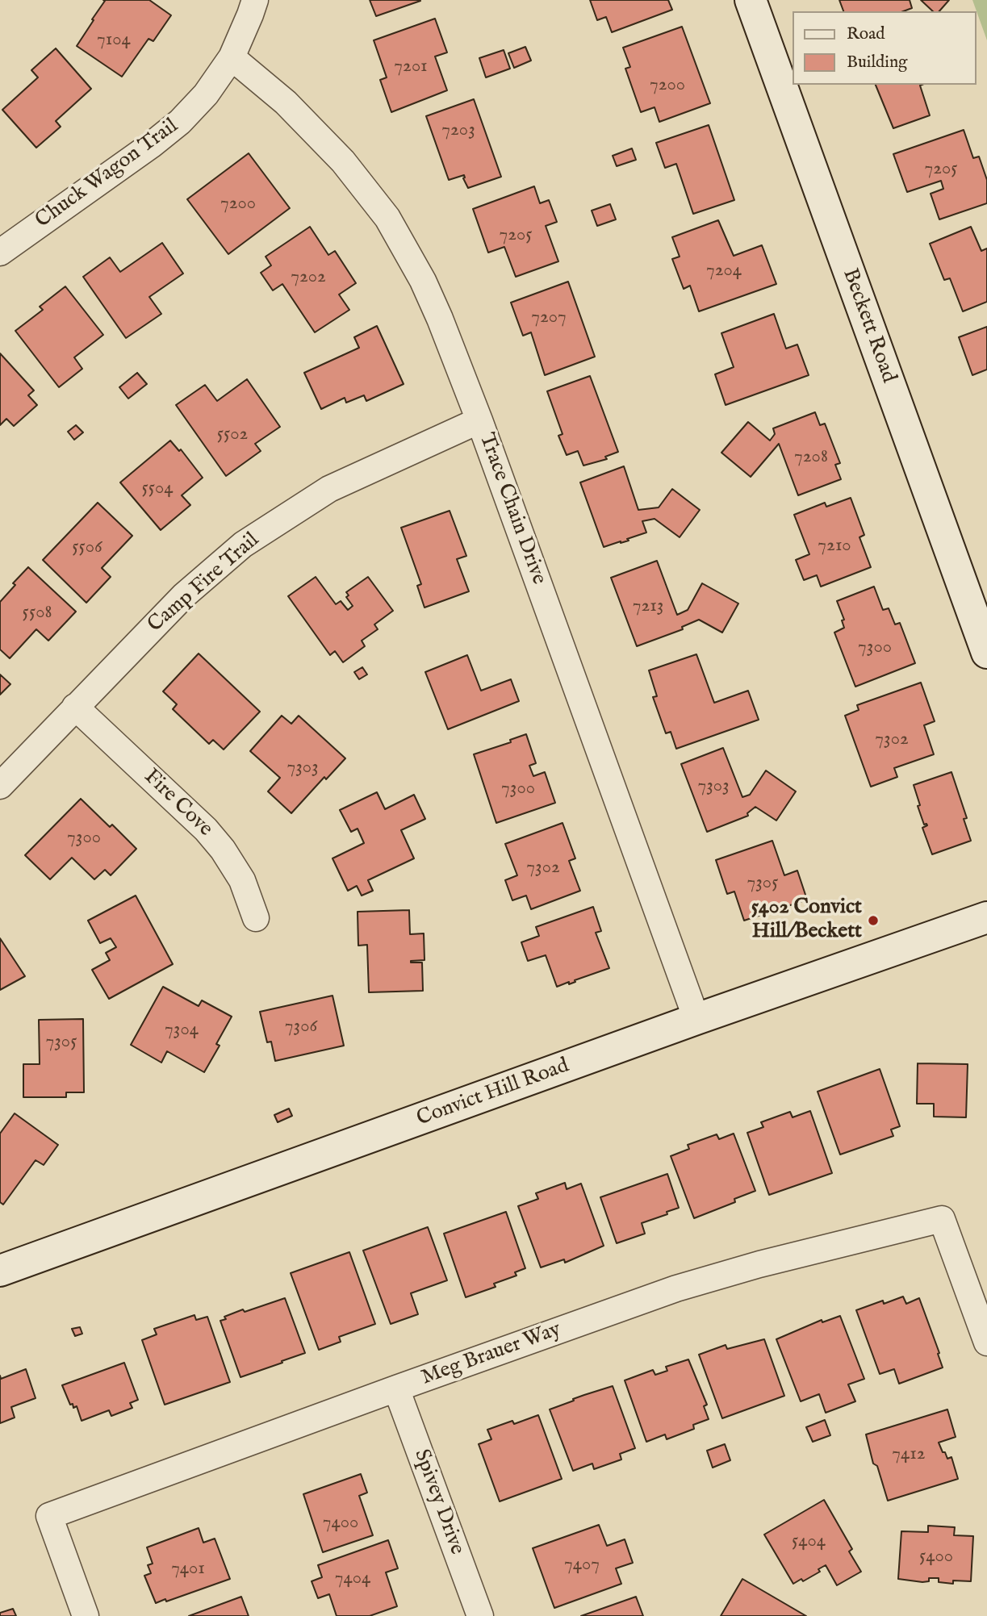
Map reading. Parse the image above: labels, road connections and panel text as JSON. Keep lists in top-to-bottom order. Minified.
{"streets":{"street":["Chuck Wagon Trail","Beckett Road","Trace Chain Drive","Camp Fire Trail","Fire Cove","Convict Hill Road","Meg Brauer Way","Spivey Drive"]},"crossings":[["Chuck Wagon Trail","Trace Chain Drive"],["Trace Chain Drive","Camp Fire Trail"],["Trace Chain Drive","Convict Hill Road"],["Camp Fire Trail","Fire Cove"],["Meg Brauer Way","Spivey Drive"]],"places":["5402 Convict Hill/Beckett"],"house_numbers":["7104","7201","7200","7203","7205","7200","7205","7204","7202","7207","5502","7208","5504","7210","5506","7213","5508","7300","7302","7303","7303","7300","7300","7302","7305","7306","7304","7305","7412","7400","5404","5400","7407","7401","7404"],"legend":["Road","Building"]}
